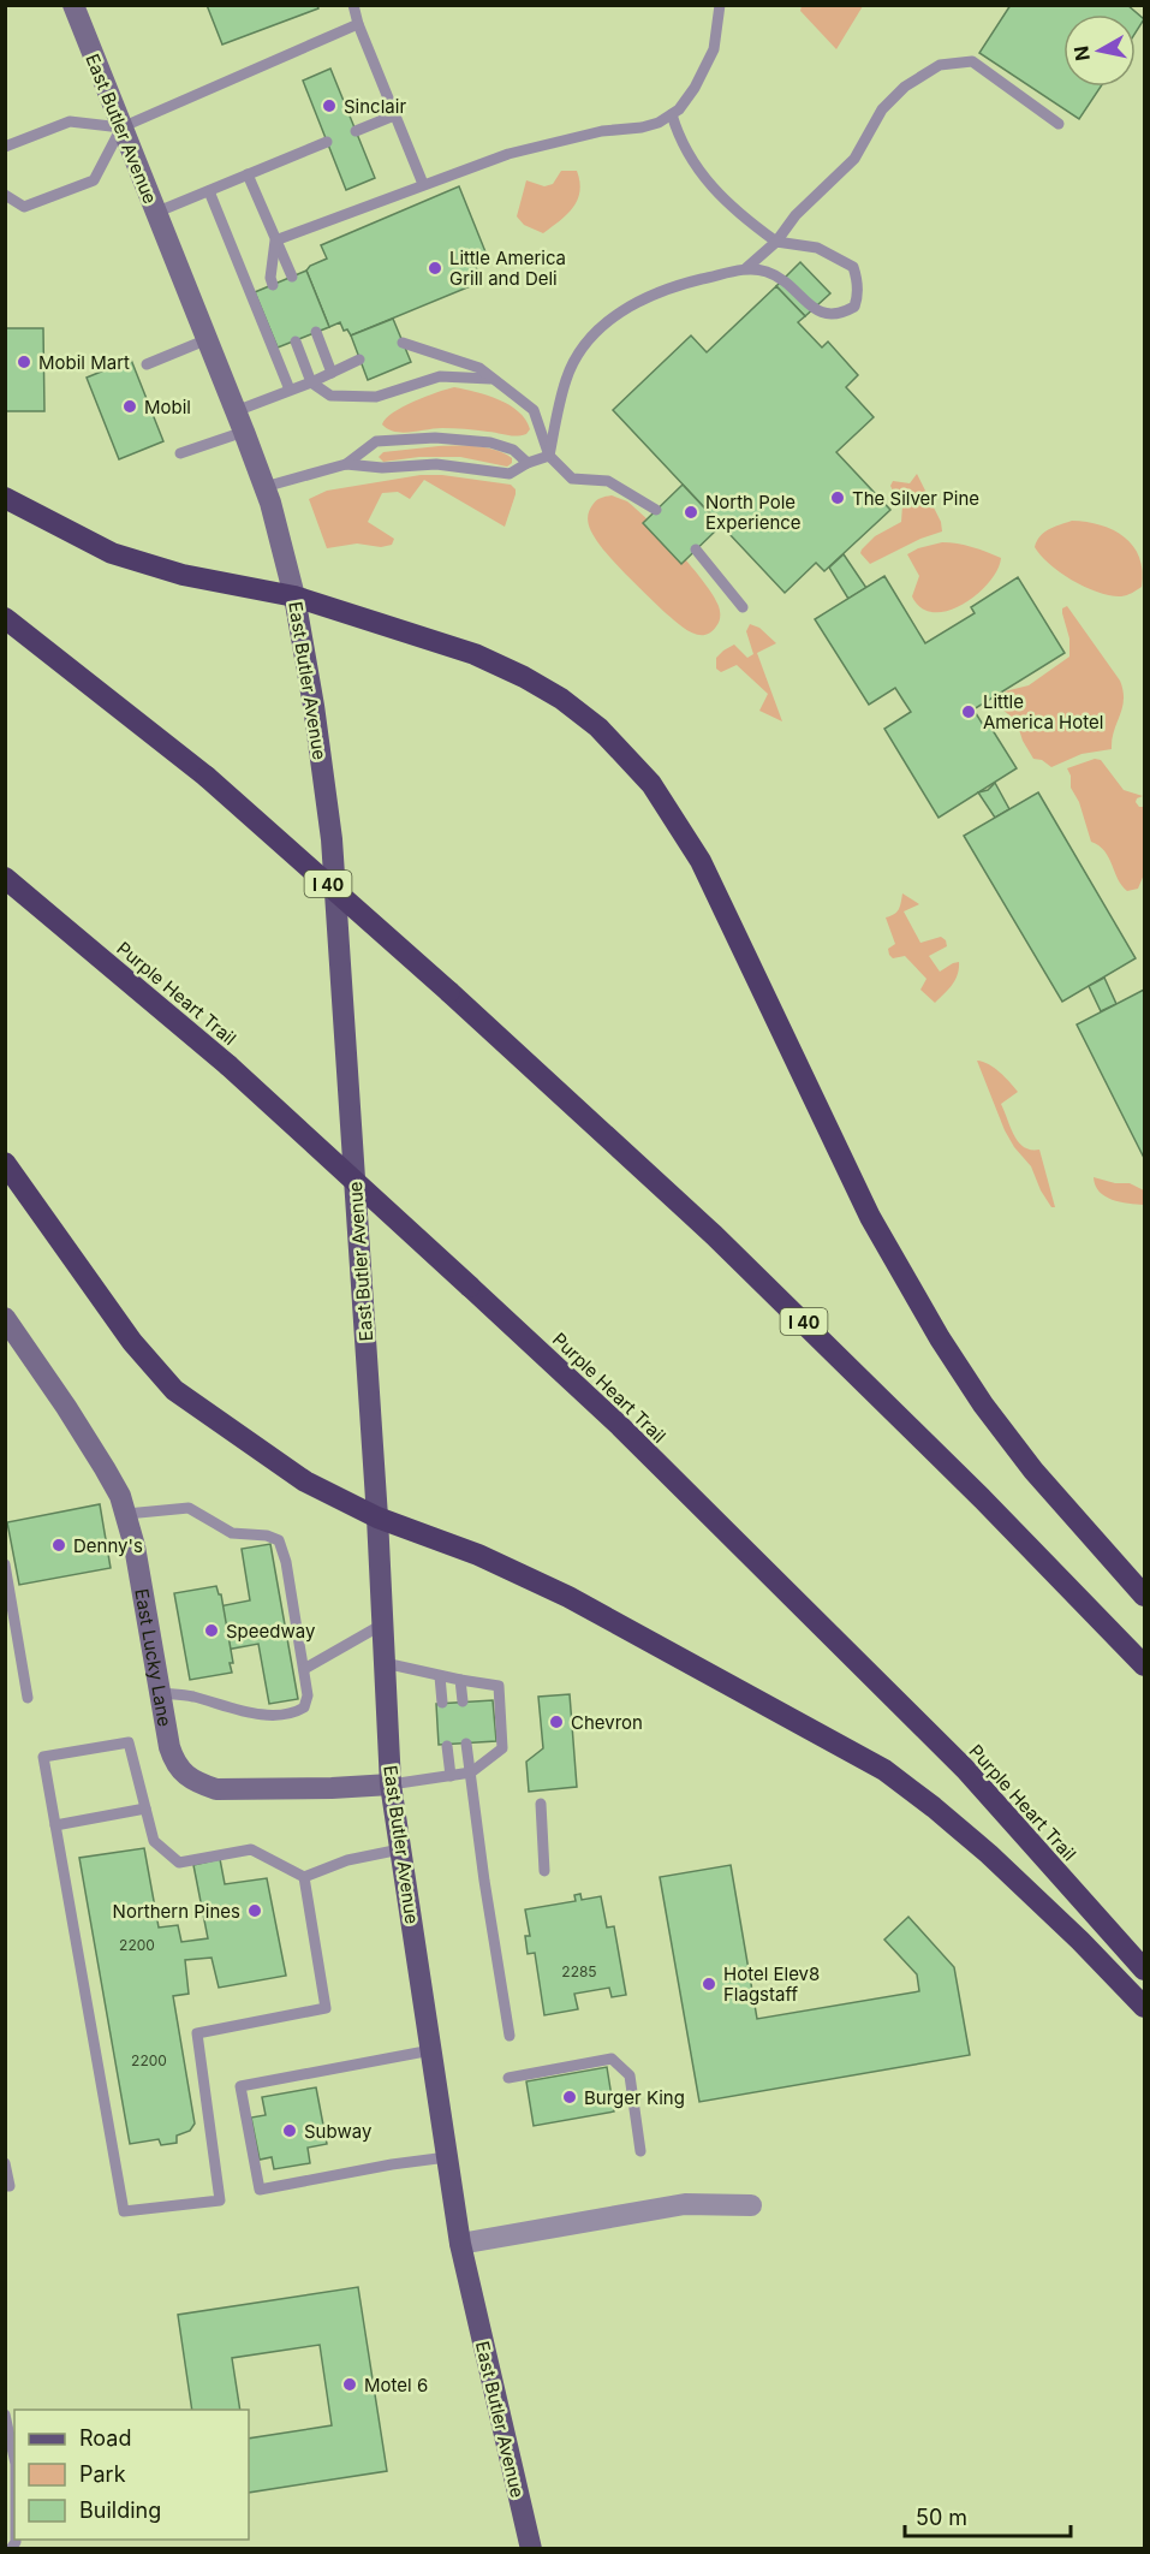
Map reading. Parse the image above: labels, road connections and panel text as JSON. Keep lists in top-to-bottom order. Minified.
{"streets":{"highway":["I 40","Purple Heart Trail"],"main road":["East Butler Avenue"],"street":["East Lucky Lane"]},"crossings":[["East Butler Avenue","East Lucky Lane"]],"places":["Sinclair","Little America Grill and Deli","Mobil Mart","Mobil","The Silver Pine","North Pole Experience","Little America Hotel","Denny's","Speedway","Chevron","Northern Pines","Hotel Elev8 Flagstaff","Burger King","Subway","Motel 6"],"house_numbers":["2200","2285","2200"],"legend":["Road","Park","Building"],"scale_bar":"50 m","north":"left"}
